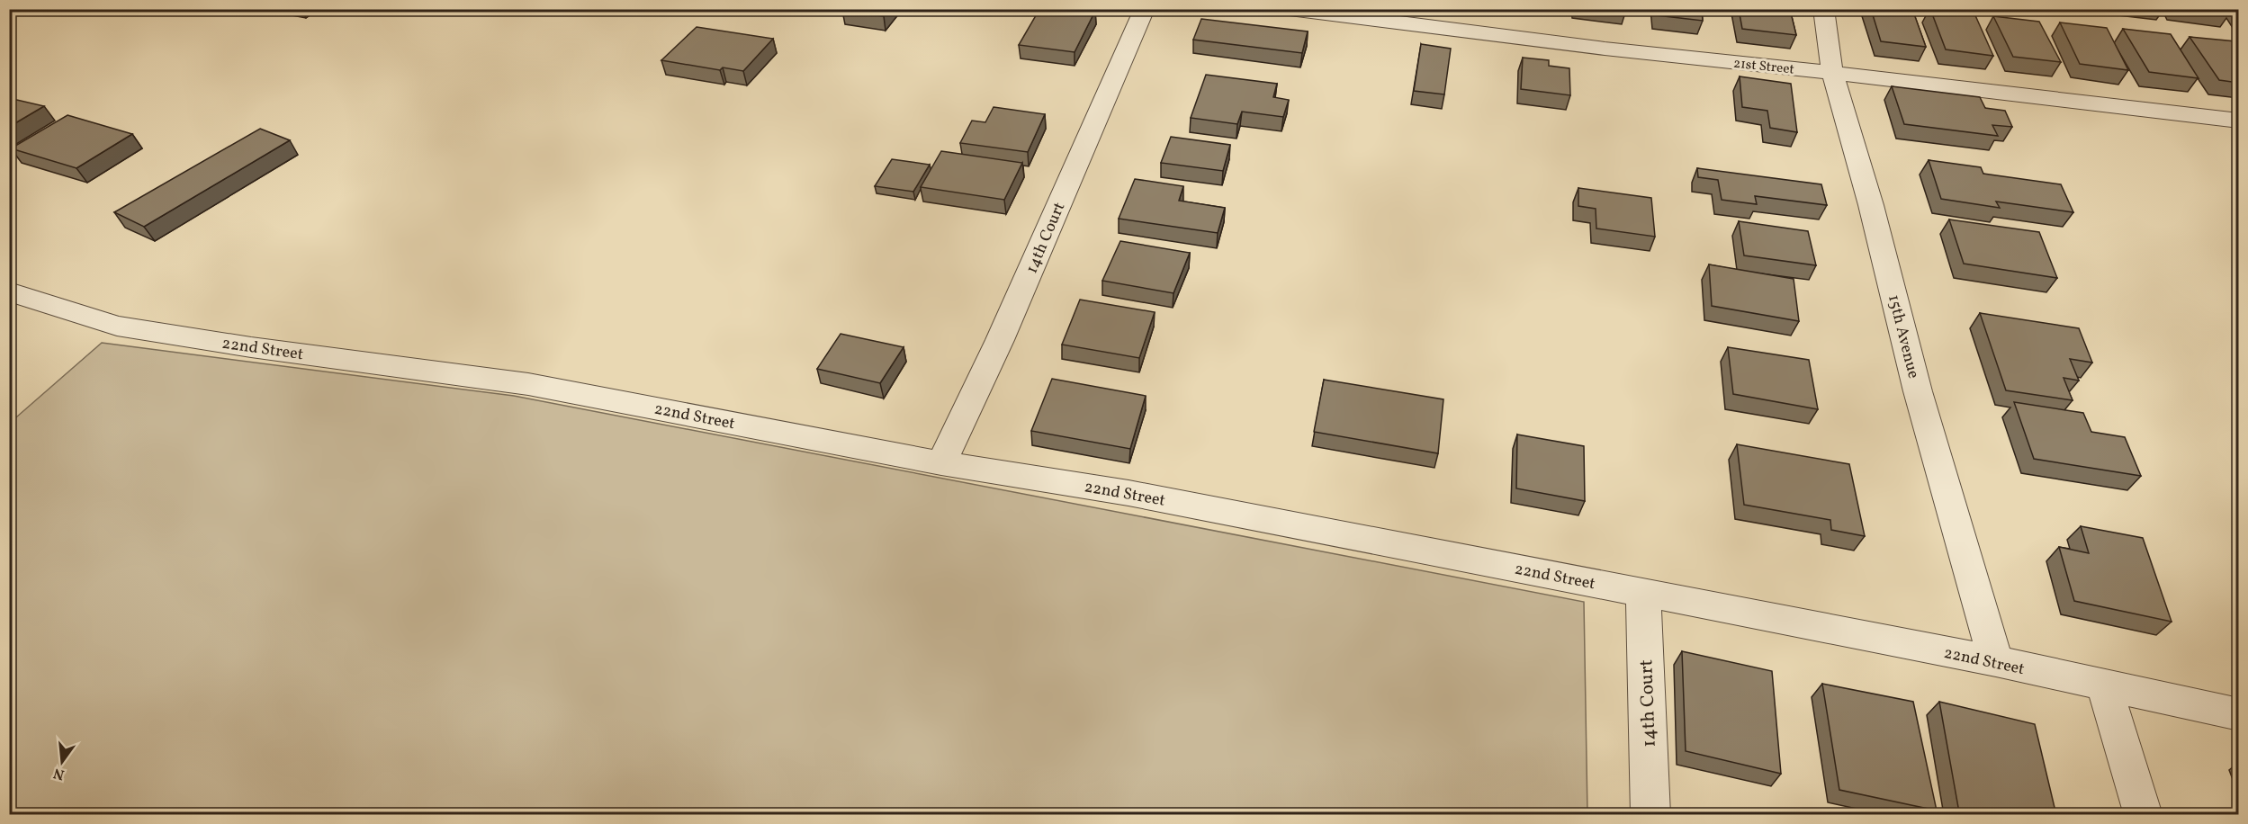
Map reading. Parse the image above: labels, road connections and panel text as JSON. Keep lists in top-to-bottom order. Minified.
{"streets":{"street":["21st Street","14th Court","15th Avenue","22nd Street"]},"crossings":[["21st Street","15th Avenue"],["14th Court","22nd Street"],["15th Avenue","22nd Street"]],"north":"bottom"}
